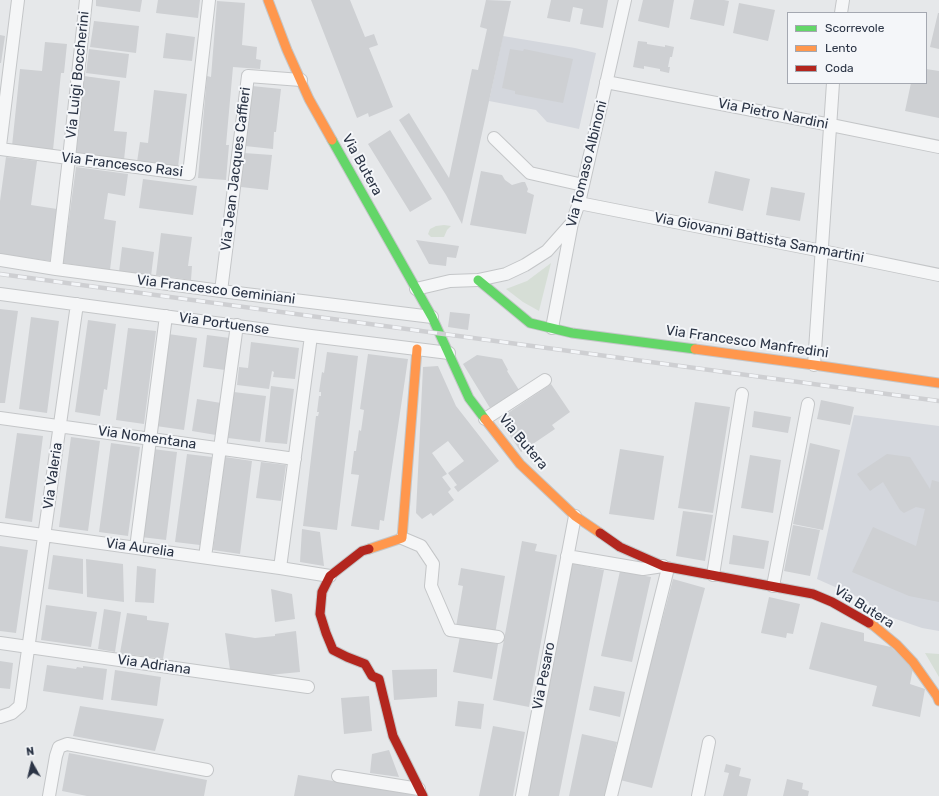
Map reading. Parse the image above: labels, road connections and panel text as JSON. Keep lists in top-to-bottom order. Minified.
{"streets":{"street":["Via Luigi Boccherini","Via Pietro Nardini","Via Tomaso Albinoni","Via Francesco Rasi","Via Butera","Via Jean Jacques Caffieri","Via Giovanni Battista Sammartini","Via Francesco Geminiani","Via Portuense","Via Francesco Manfredini","Via Nomentana","Via Valeria","Via Aurelia","Via Adriana","Via Pesaro"]},"crossings":[["Via Luigi Boccherini","Via Francesco Rasi"],["Via Luigi Boccherini","Via Francesco Geminiani"],["Via Pietro Nardini","Via Tomaso Albinoni"],["Via Tomaso Albinoni","Via Giovanni Battista Sammartini"],["Via Tomaso Albinoni","Via Francesco Manfredini"],["Via Butera","Via Jean Jacques Caffieri"],["Via Butera","Via Francesco Geminiani"],["Via Butera","Via Portuense"],["Via Butera","Via Pesaro"],["Via Jean Jacques Caffieri","Via Francesco Geminiani"],["Via Portuense","Via Valeria"],["Via Nomentana","Via Valeria"],["Via Valeria","Via Aurelia"],["Via Valeria","Via Adriana"]],"legend":["Scorrevole","Lento","Coda"],"north":"top"}
